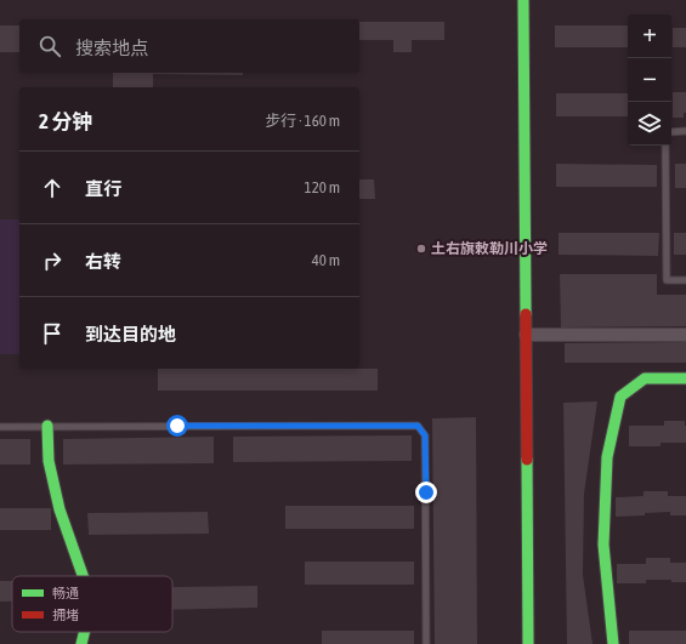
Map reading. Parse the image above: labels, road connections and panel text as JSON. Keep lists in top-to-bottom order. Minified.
{"places":["土右旗敕勒川小学"],"legend":["畅通","拥堵"],"page":{"map_buttons":["+","−"],"search":"搜索地点","heading":["2 分钟","步行 · 160 m"],"list":[["直行","120 m"],["右转","40 m"],"到达目的地"]}}
